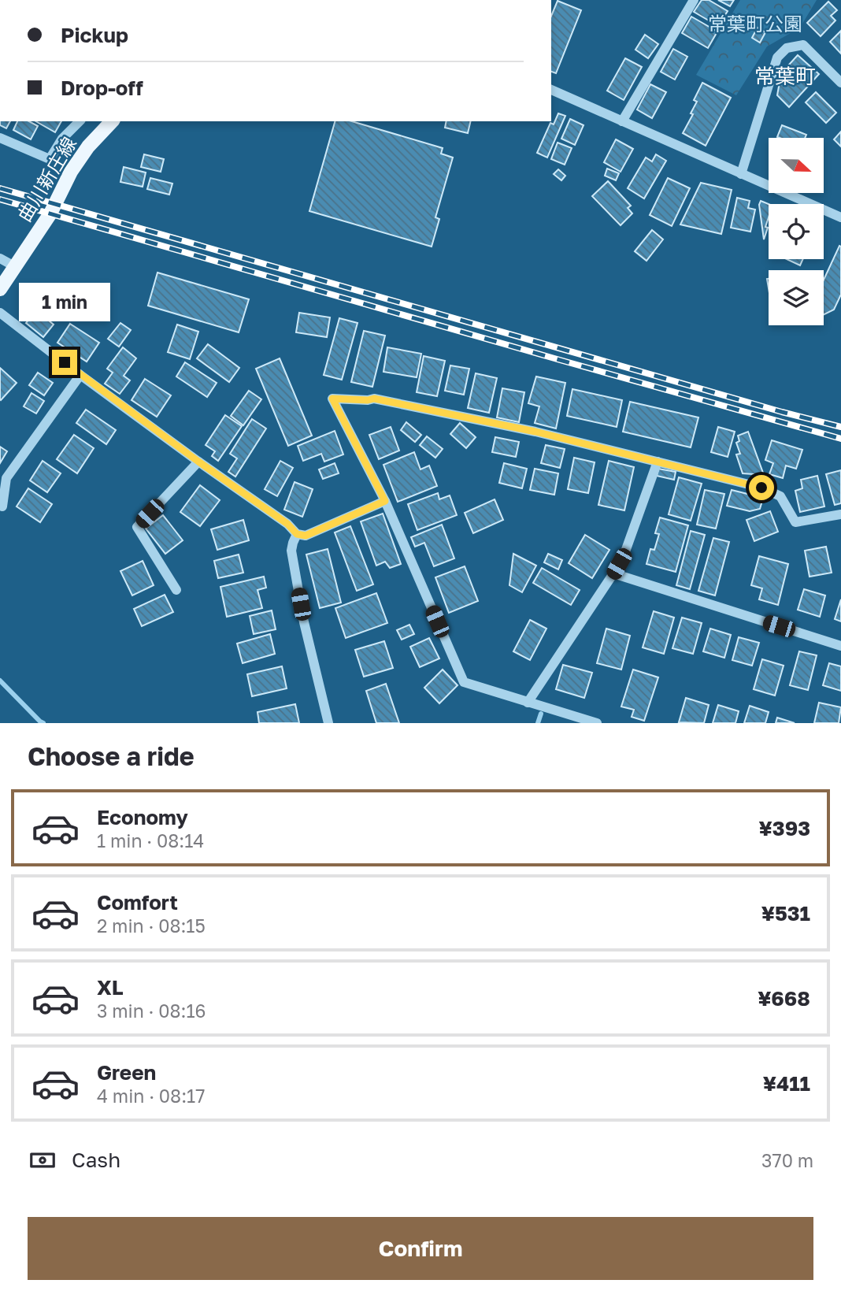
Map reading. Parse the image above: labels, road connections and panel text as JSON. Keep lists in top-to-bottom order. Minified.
{"streets":{"main road":["曲川新庄線"]},"districts":["常葉町"],"parks":["常葉町公園"],"north":"right","page":{"banner":["Pickup","Drop-off"],"bubble":"1 min","heading":"Choose a ride","list":[{"name":"Economy","note":"1 min · 08:14","value":"¥393"},{"name":"Comfort","note":"2 min · 08:15","value":"¥531"},{"name":"XL","note":"3 min · 08:16","value":"¥668"},{"name":"Green","note":"4 min · 08:17","value":"¥411"}],"pay":["Cash","370 m"],"buttons":"Confirm"}}
